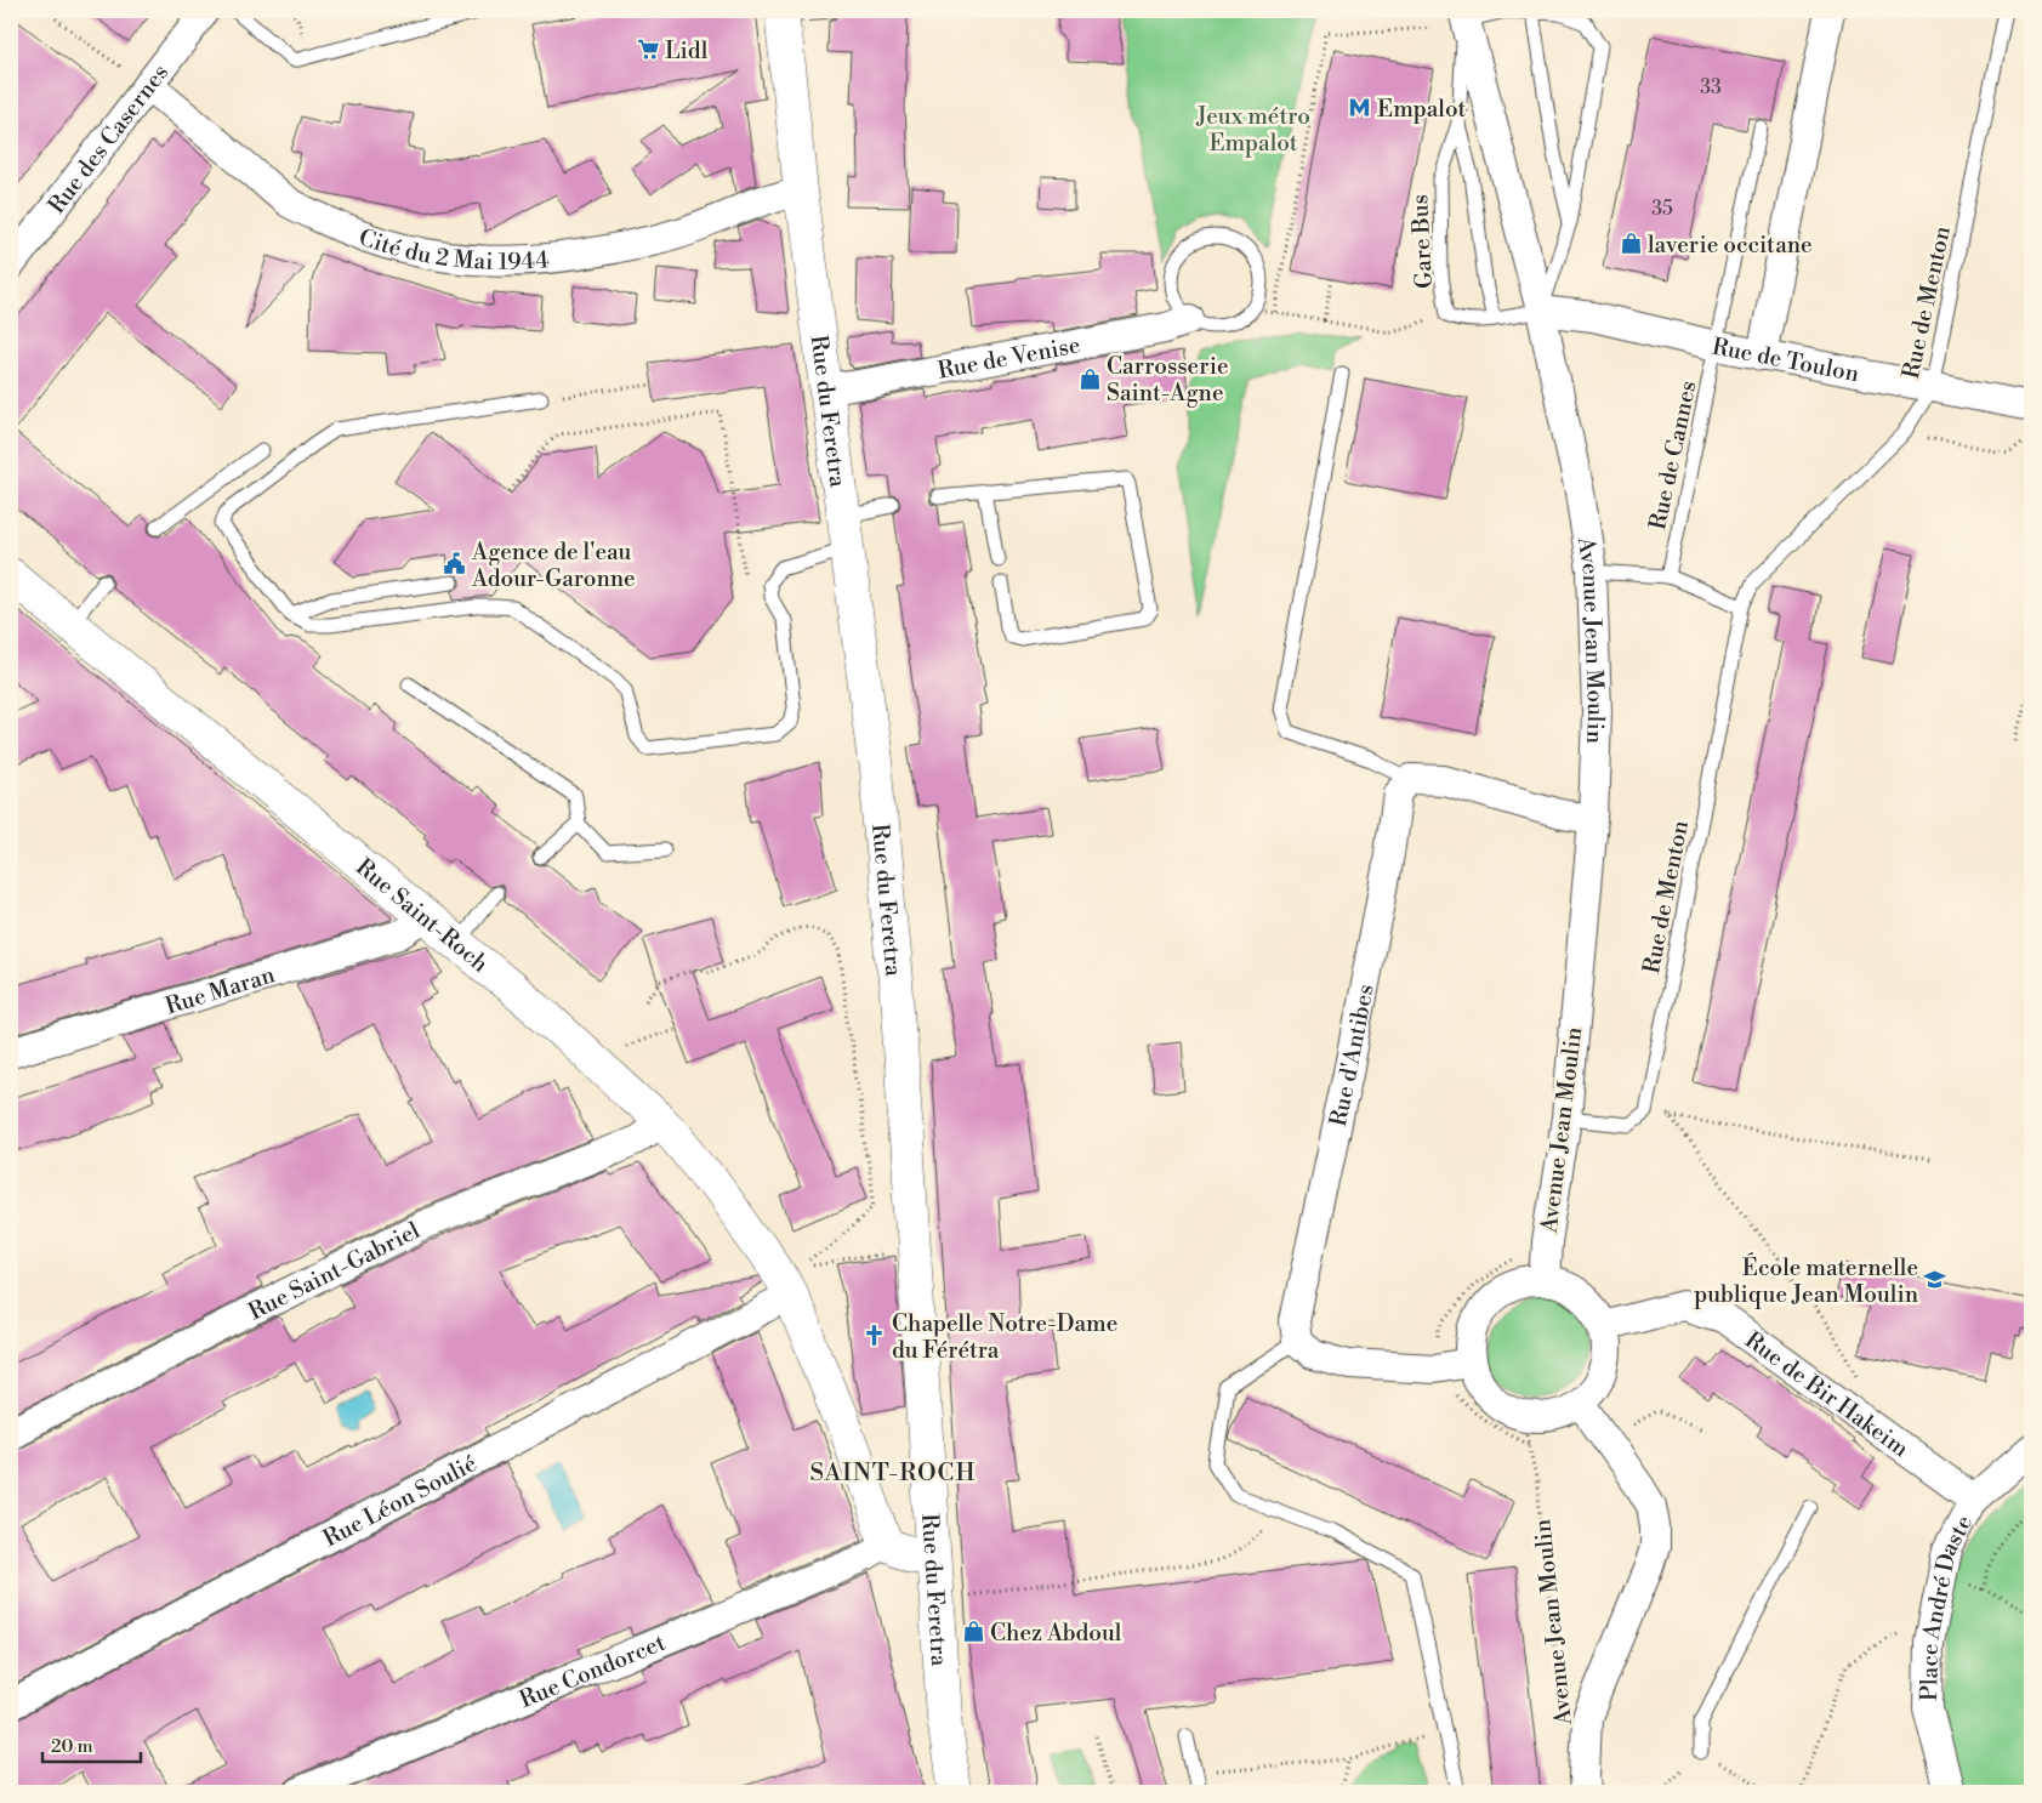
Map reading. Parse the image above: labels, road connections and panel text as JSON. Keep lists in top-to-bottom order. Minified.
{"streets":{"street":["Rue des Casernes","Cité du 2 Mai 1944","Rue de Venise","Rue de Toulon","Rue du Feretra","Avenue Jean Moulin","Rue Saint-Roch","Rue Maran","Rue d'Antibes","Rue Saint-Gabriel","Rue de Bir Hakeim","Rue Léon Soulié","Place André Daste","Rue Condorcet"],"lane":["Gare Bus","Rue de Menton","Rue de Cannes"]},"crossings":[["Rue des Casernes","Cité du 2 Mai 1944"],["Gare Bus","Rue de Toulon"],["Gare Bus","Avenue Jean Moulin"],["Cité du 2 Mai 1944","Rue du Feretra"],["Rue de Menton","Rue de Toulon"],["Rue de Venise","Rue du Feretra"],["Rue de Toulon","Rue de Cannes"],["Rue de Toulon","Avenue Jean Moulin"],["Avenue Jean Moulin","Rue de Bir Hakeim"],["Rue Saint-Roch","Rue Maran"],["Rue Saint-Roch","Rue Saint-Gabriel"],["Rue Saint-Roch","Rue Léon Soulié"],["Rue Saint-Roch","Rue Condorcet"],["Rue de Bir Hakeim","Place André Daste"]],"districts":["SAINT-ROCH"],"parks":["Jeux métro Empalot"],"places":{"supermarket":["Lidl"],"metro station":["Empalot"],"shop":["laverie occitane","Carrosserie Saint-Agne","Chez Abdoul"],"public building":["Agence de l'eau Adour-Garonne"],"school or university":["École maternelle publique Jean Moulin"],"church":["Chapelle Notre-Dame du Férétra"]},"house_numbers":["33","35"],"scale_bar":"20 m"}
